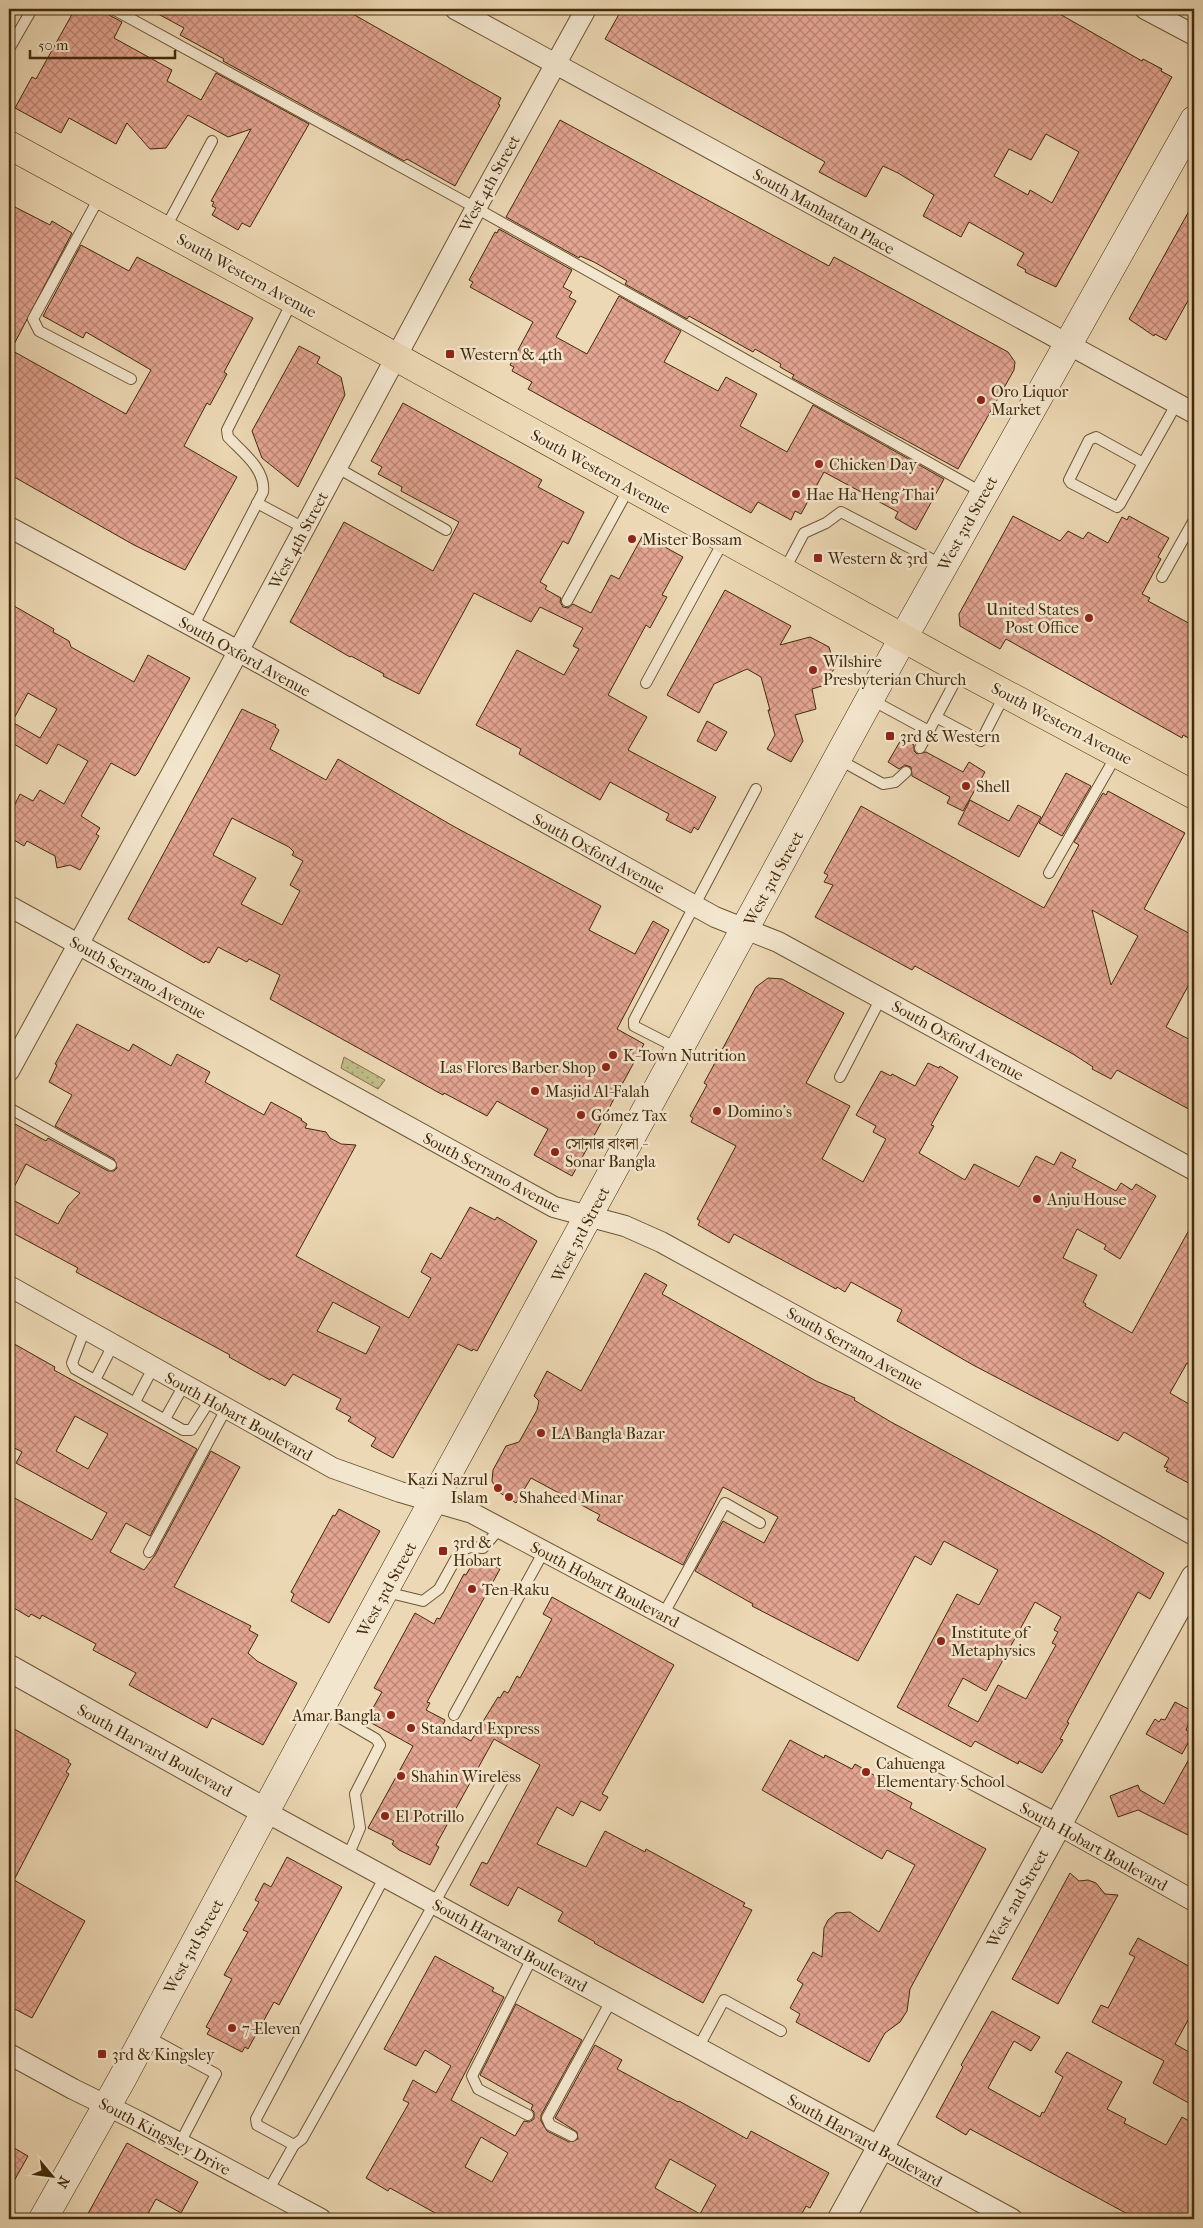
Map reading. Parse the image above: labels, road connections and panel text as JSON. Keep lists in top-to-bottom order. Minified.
{"streets":{"main road":["South Western Avenue","West 3rd Street"],"street":["West 4th Street","South Manhattan Place","South Oxford Avenue","South Serrano Avenue","South Hobart Boulevard","South Harvard Boulevard","West 2nd Street","South Kingsley Drive"]},"crossings":[["West 4th Street","South Manhattan Place"],["West 4th Street","South Western Avenue"],["West 4th Street","South Oxford Avenue"],["West 4th Street","South Serrano Avenue"],["South Manhattan Place","West 3rd Street"],["South Western Avenue","West 3rd Street"],["West 3rd Street","South Oxford Avenue"],["West 3rd Street","South Serrano Avenue"],["West 3rd Street","South Hobart Boulevard"],["West 3rd Street","South Harvard Boulevard"],["West 3rd Street","South Kingsley Drive"],["South Hobart Boulevard","West 2nd Street"],["South Harvard Boulevard","West 2nd Street"]],"places":{"transit":["Western & 4th","Western & 3rd","3rd & Western","3rd & Hobart","3rd & Kingsley"],"other":["Oro Liquor Market","Chicken Day","Hae Ha Heng Thai","Mister Bossam","United States Post Office","Wilshire Presbyterian Church","Shell","K-Town Nutrition","Las Flores Barber Shop","Masjid Al-Falah","Domino's","Gómez Tax","সোনার বাংলা - Sonar Bangla","Anju House","LA Bangla Bazar","Kazi Nazrul Islam","Shaheed Minar","Ten-Raku","Institute of Metaphysics","Amar Bangla","Standard Express","Cahuenga Elementary School","Shahin Wireless","El Potrillo","7-Eleven"]},"scale_bar":"50 m","north":"bottom right"}
